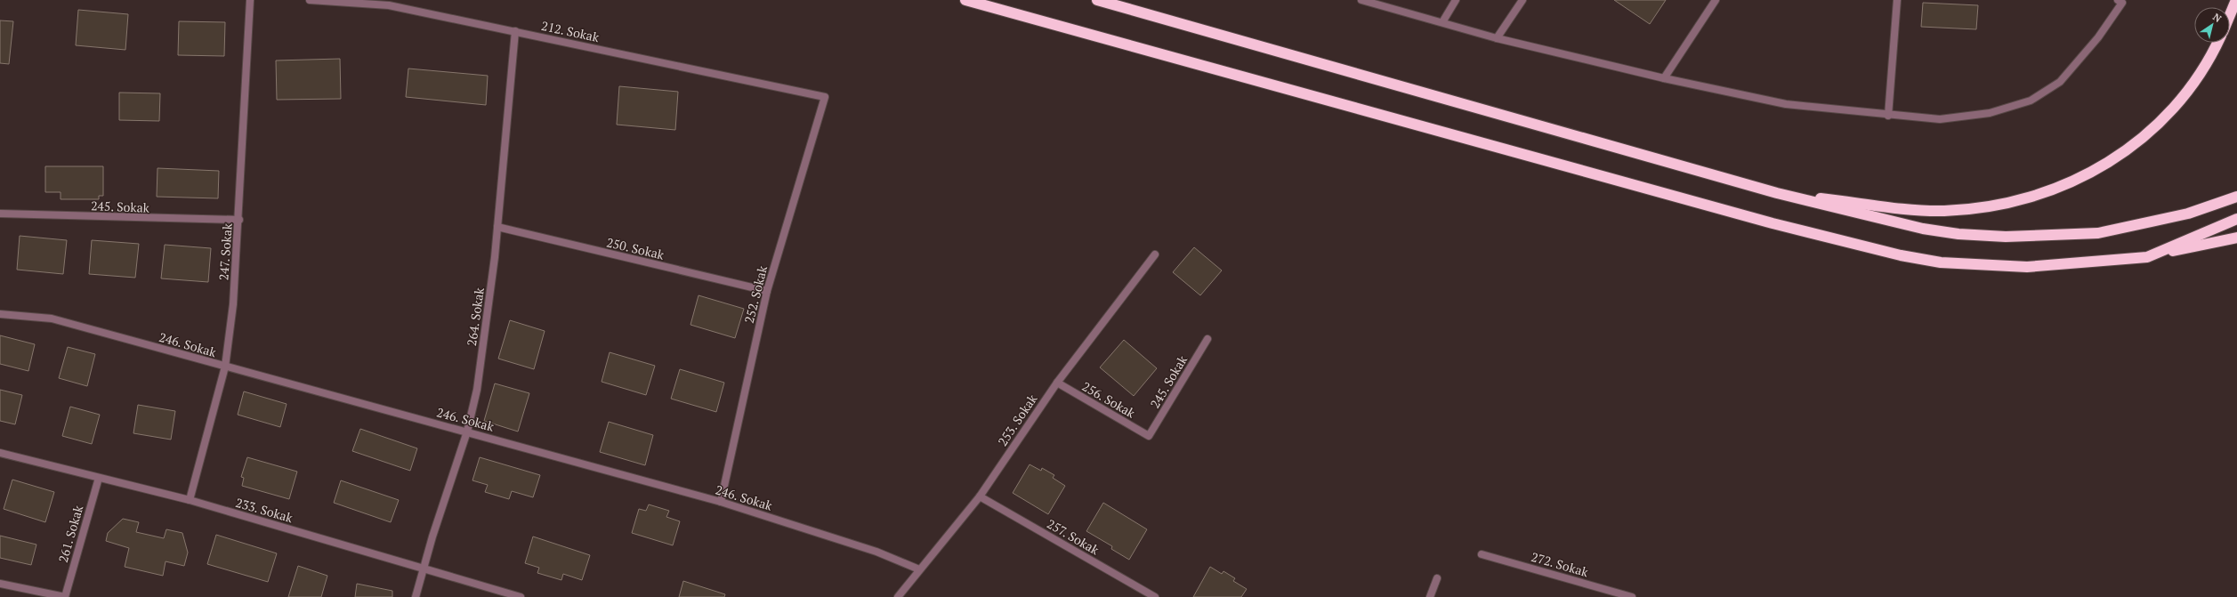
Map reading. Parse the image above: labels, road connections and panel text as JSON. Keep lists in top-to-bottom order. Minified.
{"streets":{"street":["212. Sokak","245. Sokak","250. Sokak","247. Sokak","252. Sokak","264. Sokak","246. Sokak","256. Sokak","253. Sokak","233. Sokak","261. Sokak","257. Sokak","272. Sokak"]},"crossings":[["212. Sokak","252. Sokak"],["212. Sokak","264. Sokak"],["245. Sokak","247. Sokak"],["245. Sokak","256. Sokak"],["250. Sokak","252. Sokak"],["250. Sokak","264. Sokak"],["247. Sokak","246. Sokak"],["247. Sokak","233. Sokak"],["252. Sokak","246. Sokak"],["264. Sokak","246. Sokak"],["264. Sokak","233. Sokak"],["246. Sokak","253. Sokak"],["256. Sokak","253. Sokak"],["253. Sokak","257. Sokak"],["233. Sokak","261. Sokak"]],"north":"top right"}
